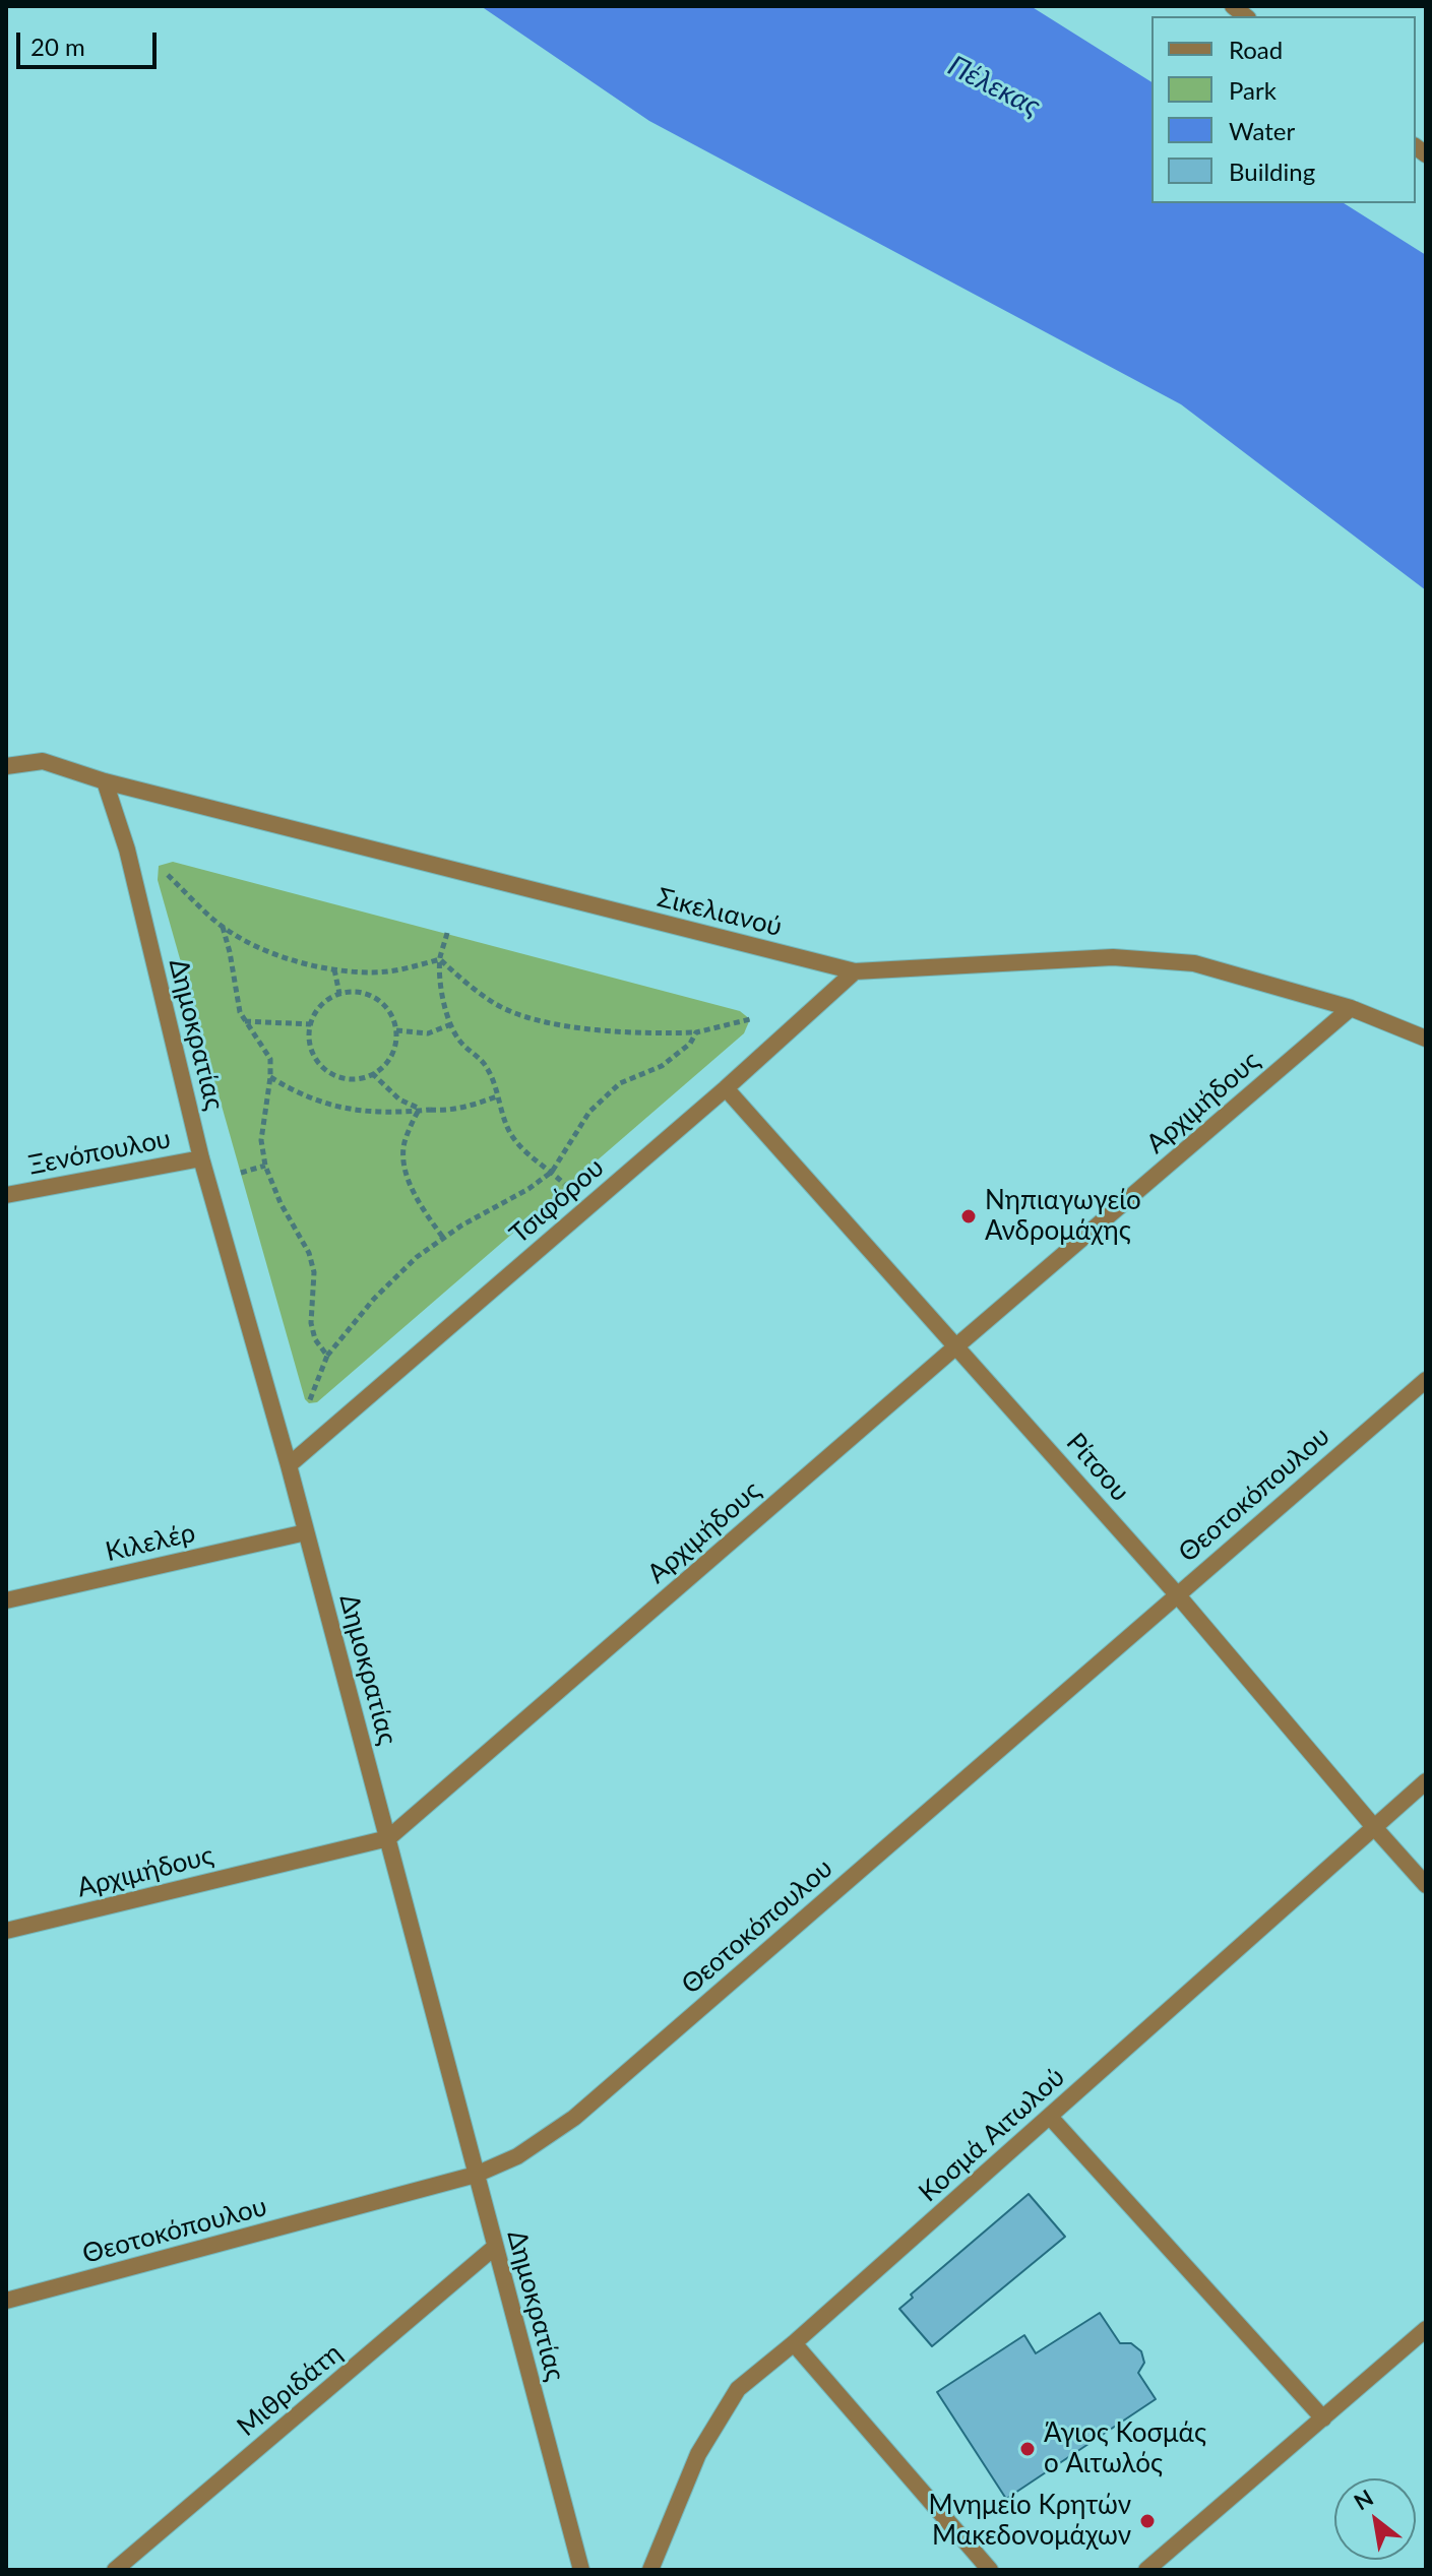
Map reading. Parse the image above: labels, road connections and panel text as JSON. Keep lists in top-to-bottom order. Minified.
{"streets":{"street":["Σικελιανού","Δημοκρατίας","Αρχιμήδους","Ξενόπουλου","Τσιφόρου","Ρίτσου","Θεοτοκόπουλου","Κιλελέρ","Κοσμά Αιτωλού","Μιθριδάτη"]},"crossings":[["Σικελιανού","Δημοκρατίας"],["Σικελιανού","Αρχιμήδους"],["Σικελιανού","Τσιφόρου"],["Δημοκρατίας","Αρχιμήδους"],["Δημοκρατίας","Ξενόπουλου"],["Δημοκρατίας","Τσιφόρου"],["Δημοκρατίας","Θεοτοκόπουλου"],["Δημοκρατίας","Κιλελέρ"],["Δημοκρατίας","Μιθριδάτη"],["Αρχιμήδους","Ρίτσου"],["Τσιφόρου","Ρίτσου"],["Ρίτσου","Θεοτοκόπουλου"],["Ρίτσου","Κοσμά Αιτωλού"]],"water":["Πέλεκας"],"places":["Νηπιαγωγείο Ανδρομάχης","Άγιος Κοσμάς ο Αιτωλός","Μνημείο Κρητών Μακεδονομάχων"],"legend":["Road","Park","Water","Building"],"scale_bar":"20 m","north":"top left"}
